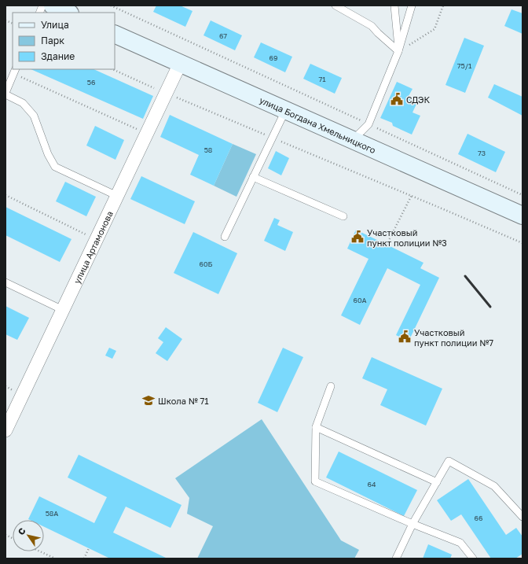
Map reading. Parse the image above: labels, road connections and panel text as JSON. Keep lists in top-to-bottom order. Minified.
{"streets":{"main road":["улица Богдана Хмельницкого"],"street":["улица Артамонова"]},"crossings":[["улица Богдана Хмельницкого","улица Артамонова"]],"places":{"public building":["СДЭК","Участковый пункт полиции №3","Участковый пункт полиции №7"],"school or university":["Школа № 71"]},"house_numbers":["67","69","75/1","71","56","58","73","60Б","60А","64","58А","66"],"legend":["Улица","Парк","Здание"],"north":"top left"}
